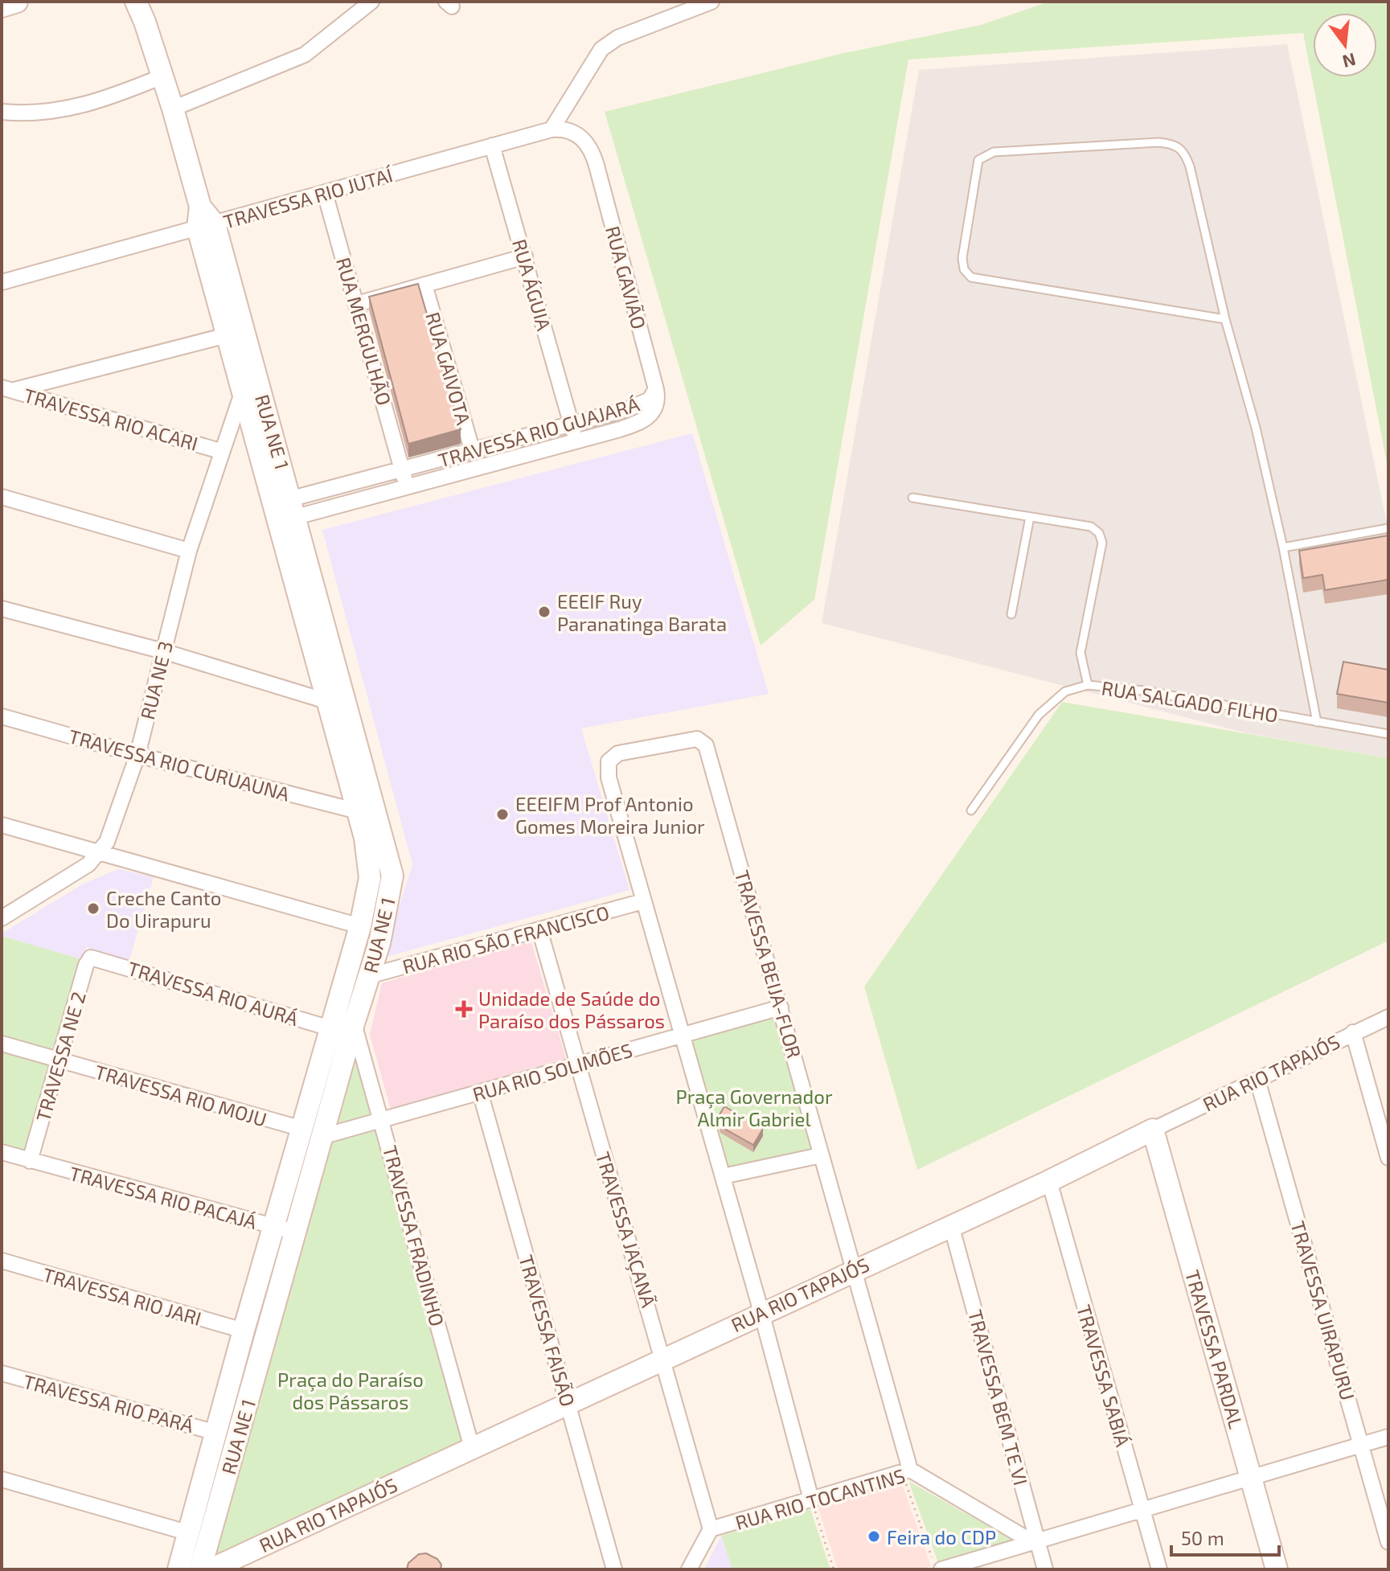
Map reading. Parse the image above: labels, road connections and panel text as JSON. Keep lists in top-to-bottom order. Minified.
{"streets":{"street":["TRAVESSA RIO JUTAÍ","RUA GAVIÃO","RUA ÁGUIA","RUA MERGULHÃO","RUA GAIVOTA","TRAVESSA RIO ACARI","RUA NE 1","TRAVESSA RIO GUAJARÁ","RUA NE 3","TRAVESSA RIO CURUAUNA","RUA RIO SÃO FRANCISCO","TRAVESSA BEIJA-FLOR","TRAVESSA RIO AURÁ","TRAVESSA NE 2","RUA RIO SOLIMÕES","RUA RIO TAPAJÓS","TRAVESSA RIO MOJU","TRAVESSA RIO PACAJÁ","TRAVESSA JAÇANÃ","TRAVESSA FRADINHO","TRAVESSA RIO JARI","TRAVESSA UIRAPURU","TRAVESSA FAISÃO","TRAVESSA PARDAL","TRAVESSA SABIÁ","TRAVESSA BEM TE VI","TRAVESSA RIO PARÁ","RUA RIO TOCANTINS"],"lane":["RUA SALGADO FILHO"]},"crossings":[["TRAVESSA RIO JUTAÍ","RUA GAVIÃO"],["TRAVESSA RIO JUTAÍ","RUA ÁGUIA"],["TRAVESSA RIO JUTAÍ","RUA MERGULHÃO"],["TRAVESSA RIO JUTAÍ","RUA NE 1"],["RUA GAVIÃO","TRAVESSA RIO GUAJARÁ"],["RUA ÁGUIA","TRAVESSA RIO GUAJARÁ"],["RUA MERGULHÃO","TRAVESSA RIO GUAJARÁ"],["RUA GAIVOTA","TRAVESSA RIO GUAJARÁ"],["TRAVESSA RIO ACARI","RUA NE 3"],["RUA NE 1","TRAVESSA RIO GUAJARÁ"],["RUA NE 1","RUA NE 3"],["RUA NE 1","TRAVESSA RIO CURUAUNA"],["RUA NE 1","RUA RIO SÃO FRANCISCO"],["RUA NE 1","TRAVESSA RIO AURÁ"],["RUA NE 1","RUA RIO SOLIMÕES"],["RUA NE 1","TRAVESSA RIO MOJU"],["RUA NE 1","TRAVESSA RIO PACAJÁ"],["RUA NE 1","TRAVESSA FRADINHO"],["RUA NE 1","TRAVESSA RIO JARI"],["RUA NE 1","TRAVESSA RIO PARÁ"],["RUA NE 3","TRAVESSA RIO CURUAUNA"],["RUA RIO SÃO FRANCISCO","TRAVESSA BEIJA-FLOR"],["RUA RIO SÃO FRANCISCO","TRAVESSA JAÇANÃ"],["TRAVESSA BEIJA-FLOR","RUA RIO SOLIMÕES"],["TRAVESSA BEIJA-FLOR","RUA RIO TAPAJÓS"],["TRAVESSA BEIJA-FLOR","RUA RIO TOCANTINS"],["TRAVESSA RIO AURÁ","TRAVESSA NE 2"],["TRAVESSA NE 2","TRAVESSA RIO MOJU"],["TRAVESSA NE 2","TRAVESSA RIO PACAJÁ"],["RUA RIO SOLIMÕES","TRAVESSA JAÇANÃ"],["RUA RIO SOLIMÕES","TRAVESSA FRADINHO"],["RUA RIO SOLIMÕES","TRAVESSA FAISÃO"],["RUA RIO TAPAJÓS","TRAVESSA JAÇANÃ"],["RUA RIO TAPAJÓS","TRAVESSA FRADINHO"],["RUA RIO TAPAJÓS","TRAVESSA UIRAPURU"],["RUA RIO TAPAJÓS","TRAVESSA FAISÃO"],["RUA RIO TAPAJÓS","TRAVESSA PARDAL"],["RUA RIO TAPAJÓS","TRAVESSA SABIÁ"],["RUA RIO TAPAJÓS","TRAVESSA BEM TE VI"],["TRAVESSA JAÇANÃ","RUA RIO TOCANTINS"],["TRAVESSA BEM TE VI","RUA RIO TOCANTINS"]],"parks":["Praça Governador Almir Gabriel","Praça do Paraíso dos Pássaros"],"places":{"other":["EEEIF Ruy Paranatinga Barata","EEEIFM Prof Antonio Gomes Moreira Junior","Creche Canto Do Uirapuru","Feira do CDP"],"health":["Unidade de Saúde do Paraíso dos Pássaros"]},"scale_bar":"50 m","north":"bottom"}
